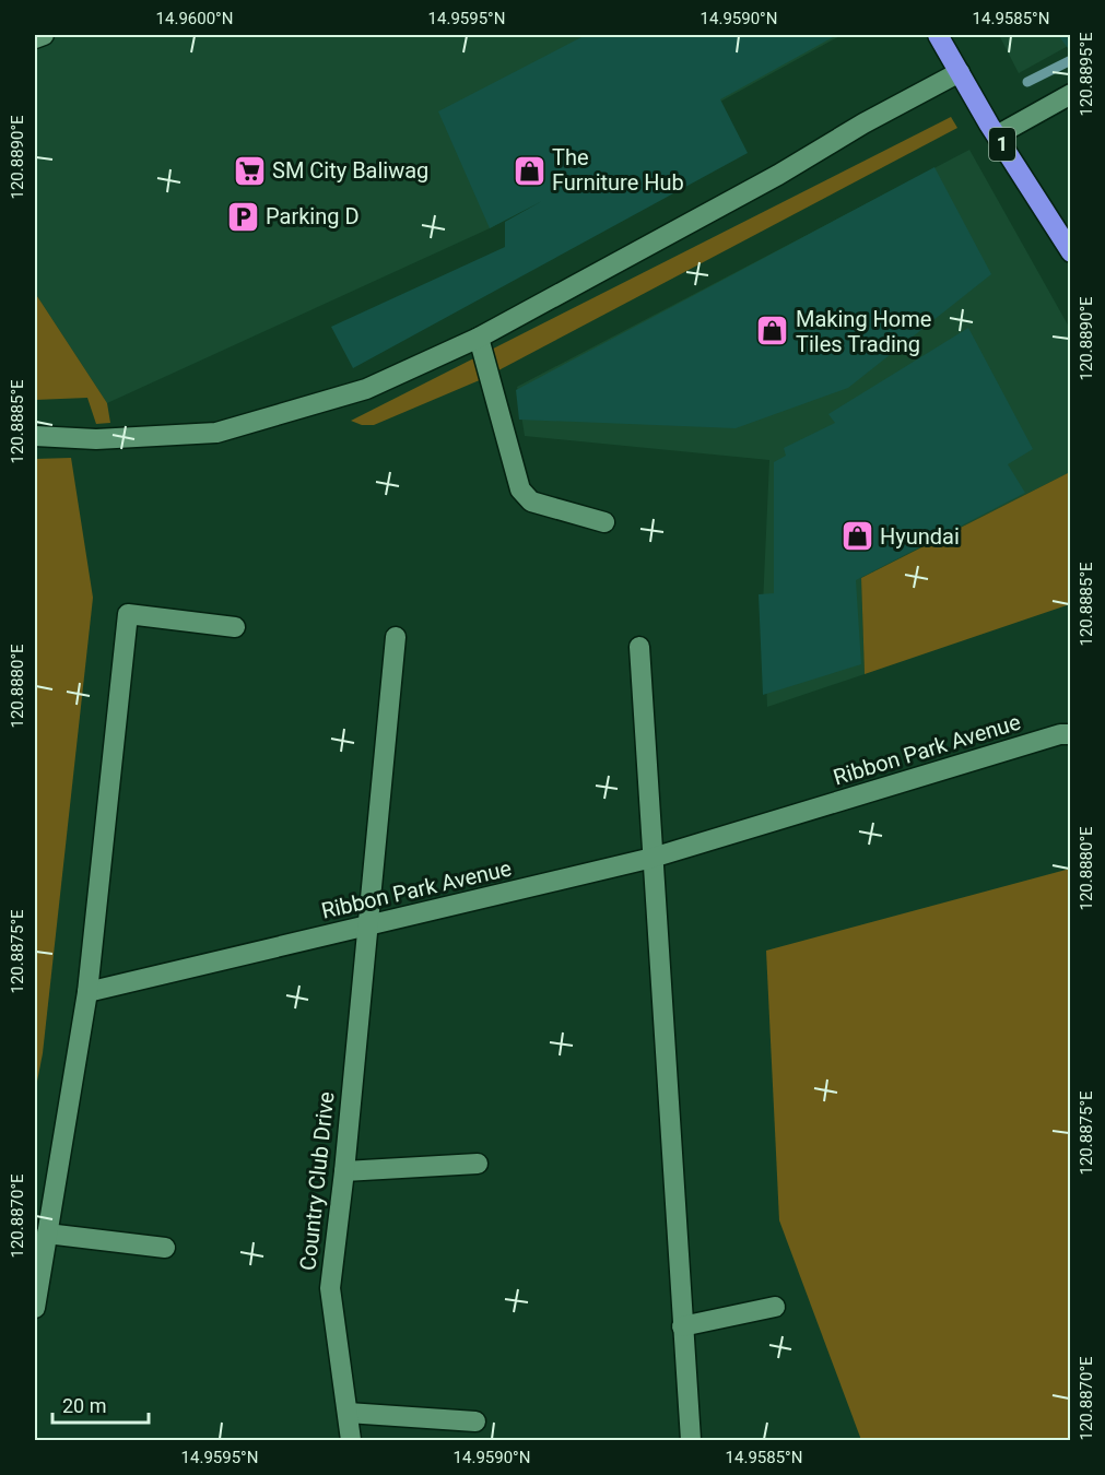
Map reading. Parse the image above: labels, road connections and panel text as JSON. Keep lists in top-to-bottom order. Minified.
{"streets":{"highway":["1"],"street":["Ribbon Park Avenue","Country Club Drive"]},"crossings":[["Ribbon Park Avenue","Country Club Drive"]],"places":{"supermarket":["SM City Baliwag"],"shop":["The Furniture Hub","Making Home Tiles Trading","Hyundai"],"parking":["Parking D"]},"scale_bar":"20 m","coordinates":["14.9600°N","14.9595°N","14.9590°N","14.9585°N","120.8895°E","120.8890°E","120.8885°E","120.8880°E","120.8875°E","120.8870°E"]}
